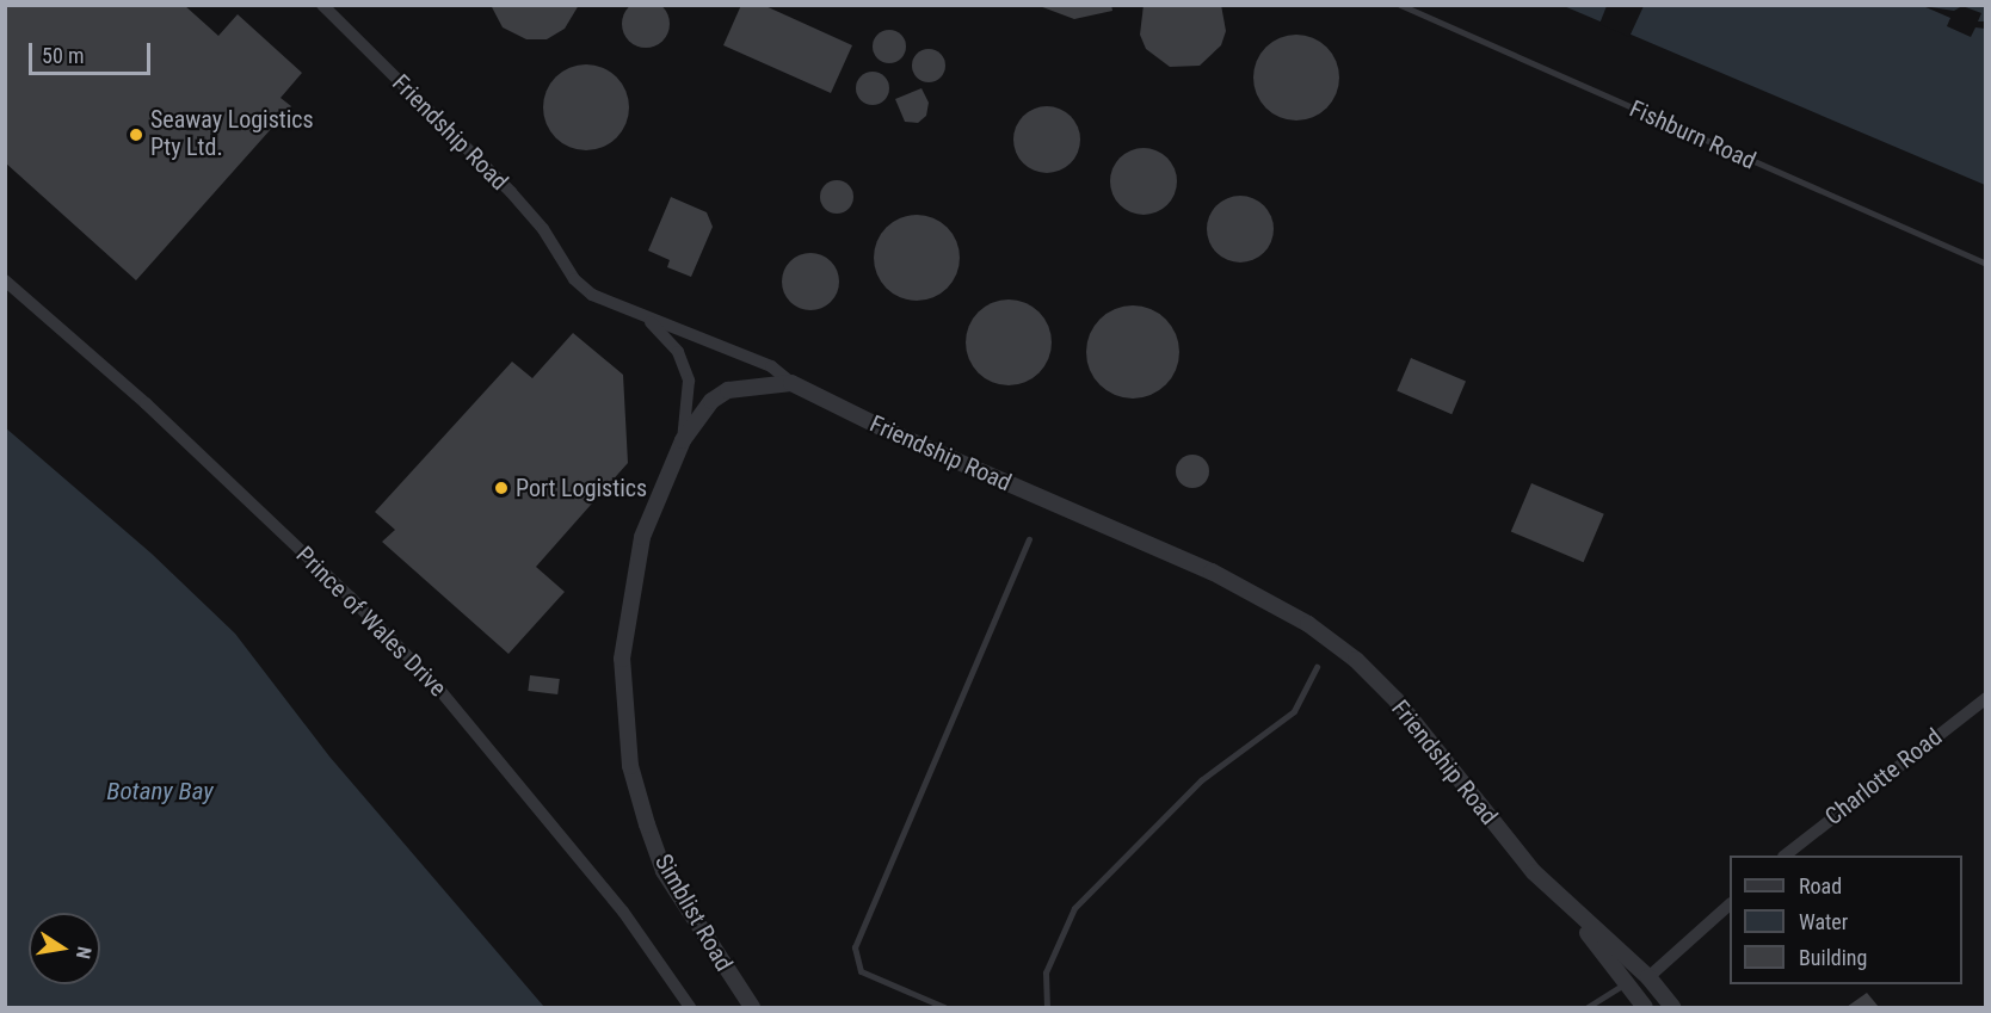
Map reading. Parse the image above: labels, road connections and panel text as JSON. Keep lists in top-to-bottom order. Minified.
{"streets":{"street":["Friendship Road","Prince of Wales Drive","Charlotte Road","Simblist Road"],"lane":["Fishburn Road"]},"crossings":[["Friendship Road","Simblist Road"]],"water":["Botany Bay"],"places":["Seaway Logistics Pty Ltd.","Port Logistics"],"legend":["Road","Water","Building"],"scale_bar":"50 m","north":"right"}
